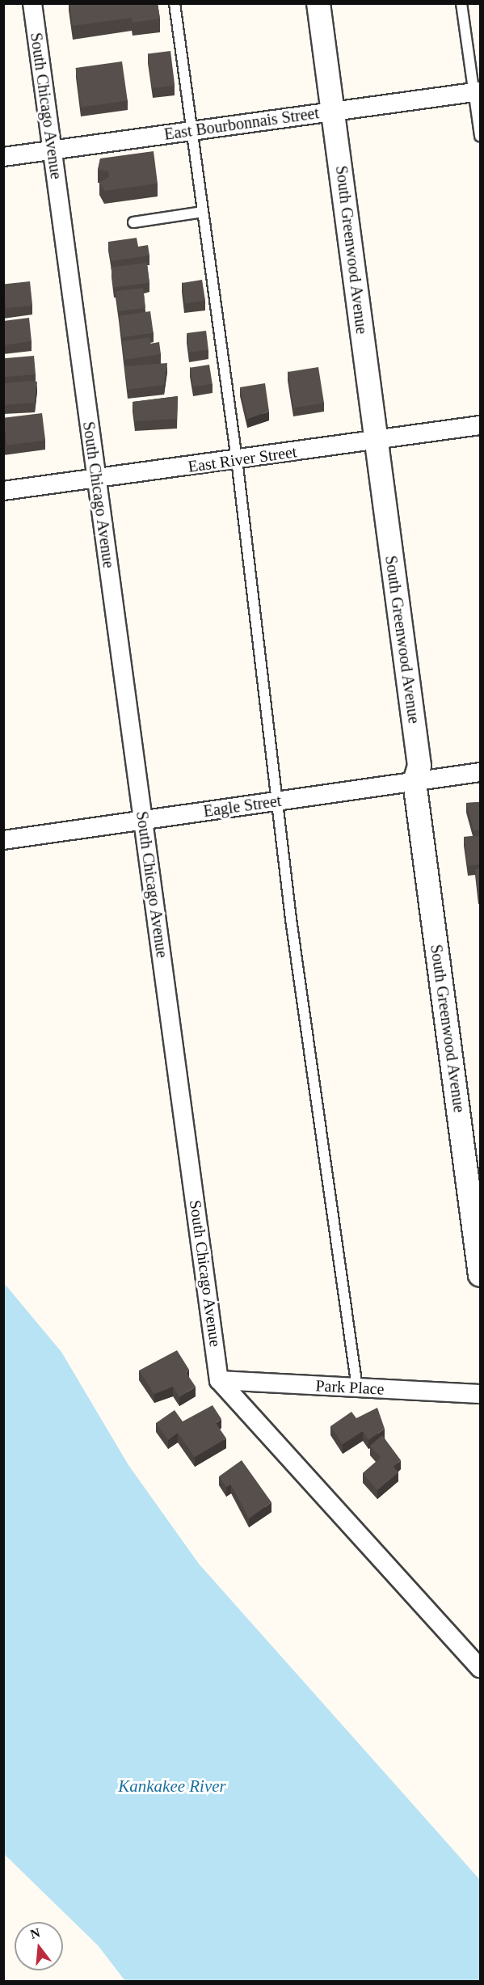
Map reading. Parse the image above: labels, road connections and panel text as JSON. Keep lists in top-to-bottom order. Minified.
{"streets":{"street":["South Chicago Avenue","East Bourbonnais Street","South Greenwood Avenue","East River Street","Eagle Street","Park Place"]},"crossings":[["South Chicago Avenue","East Bourbonnais Street"],["South Chicago Avenue","East River Street"],["South Chicago Avenue","Eagle Street"],["South Chicago Avenue","Park Place"],["East Bourbonnais Street","South Greenwood Avenue"],["South Greenwood Avenue","East River Street"],["South Greenwood Avenue","Eagle Street"]],"water":["Kankakee River"],"north":"top"}
